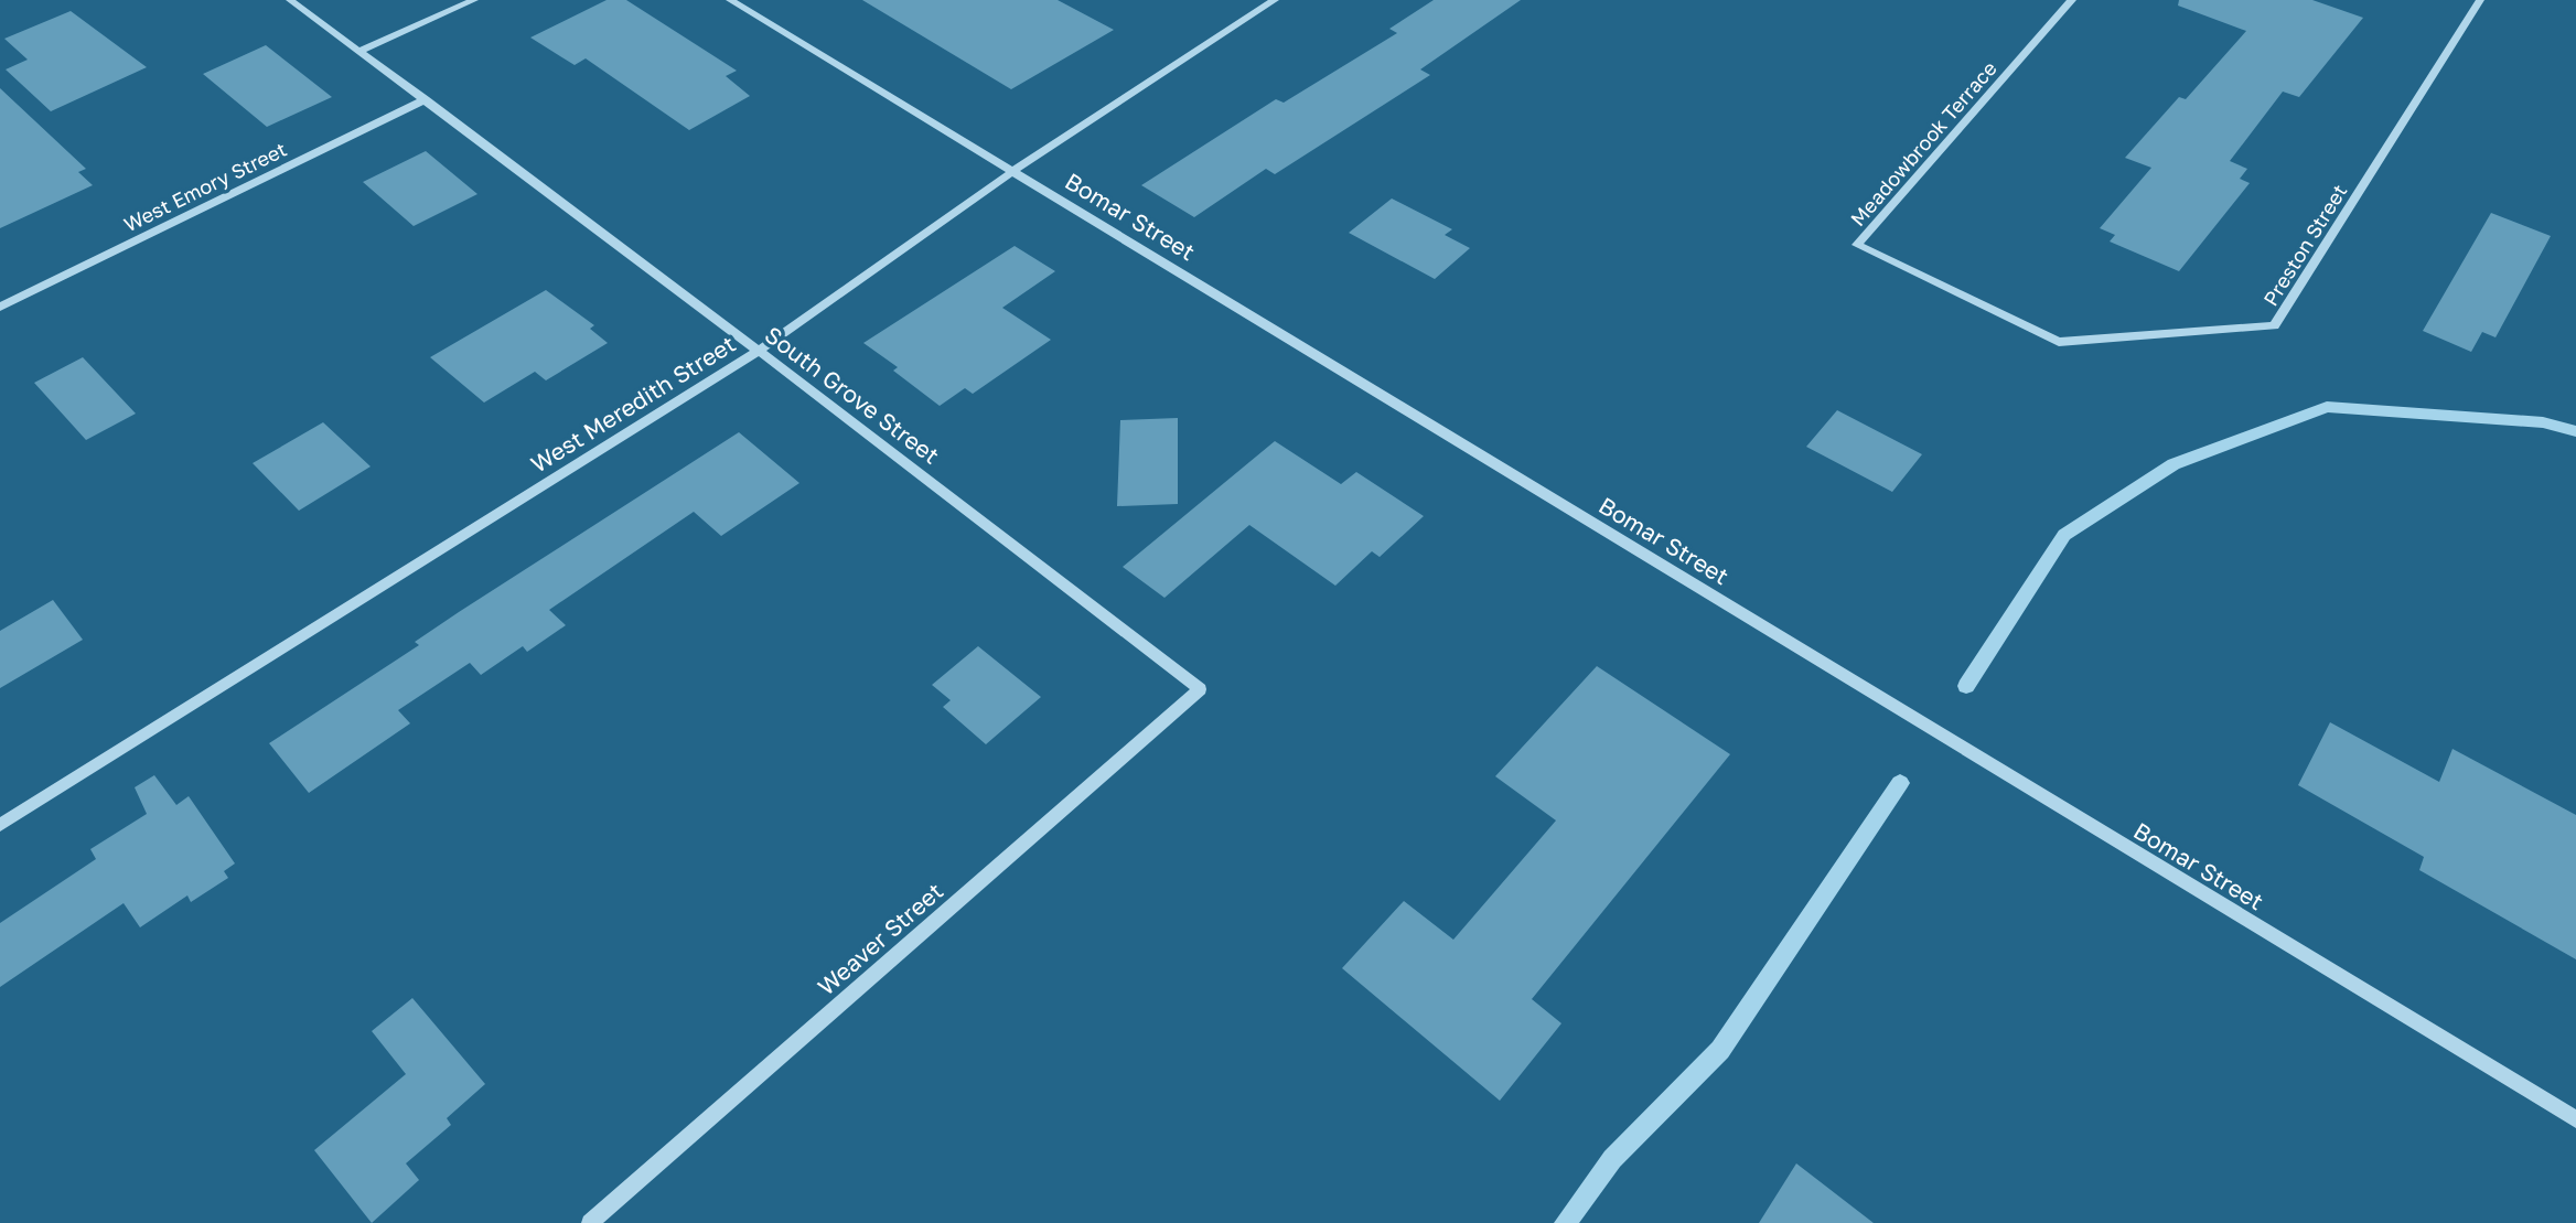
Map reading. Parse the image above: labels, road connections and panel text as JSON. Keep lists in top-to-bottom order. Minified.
{"streets":{"street":["Meadowbrook Terrace","West Emory Street","Bomar Street","Preston Street","South Grove Street","West Meredith Street","Weaver Street"]},"crossings":[["Meadowbrook Terrace","Preston Street"],["West Emory Street","South Grove Street"],["Bomar Street","West Meredith Street"],["South Grove Street","West Meredith Street"],["South Grove Street","Weaver Street"]]}
